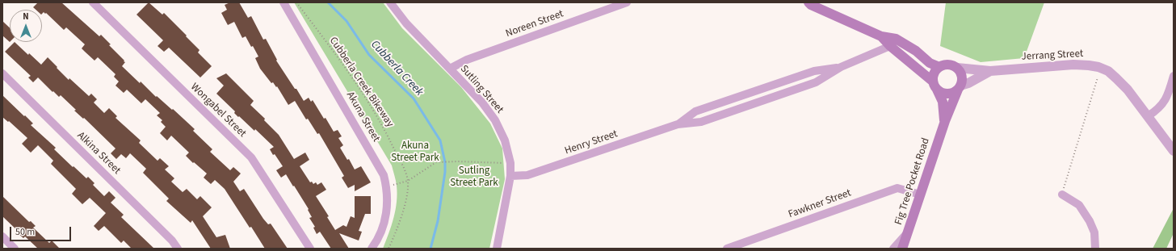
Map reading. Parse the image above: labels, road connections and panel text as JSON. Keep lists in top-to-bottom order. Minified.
{"streets":{"main road":["Fig Tree Pocket Road"],"street":["Noreen Street","Jerrang Street","Sutling Street","Wongabel Street","Akuna Street","Henry Street","Alkina Street","Fawkner Street"],"path":["Cubberla Creek Bikeway"]},"crossings":[["Noreen Street","Sutling Street"],["Jerrang Street","Fig Tree Pocket Road"],["Sutling Street","Henry Street"],["Henry Street","Fig Tree Pocket Road"],["Fig Tree Pocket Road","Fawkner Street"]],"water":["Cubberla Creek"],"parks":["Akuna Street Park","Sutling Street Park"],"scale_bar":"50 m","north":"top"}
